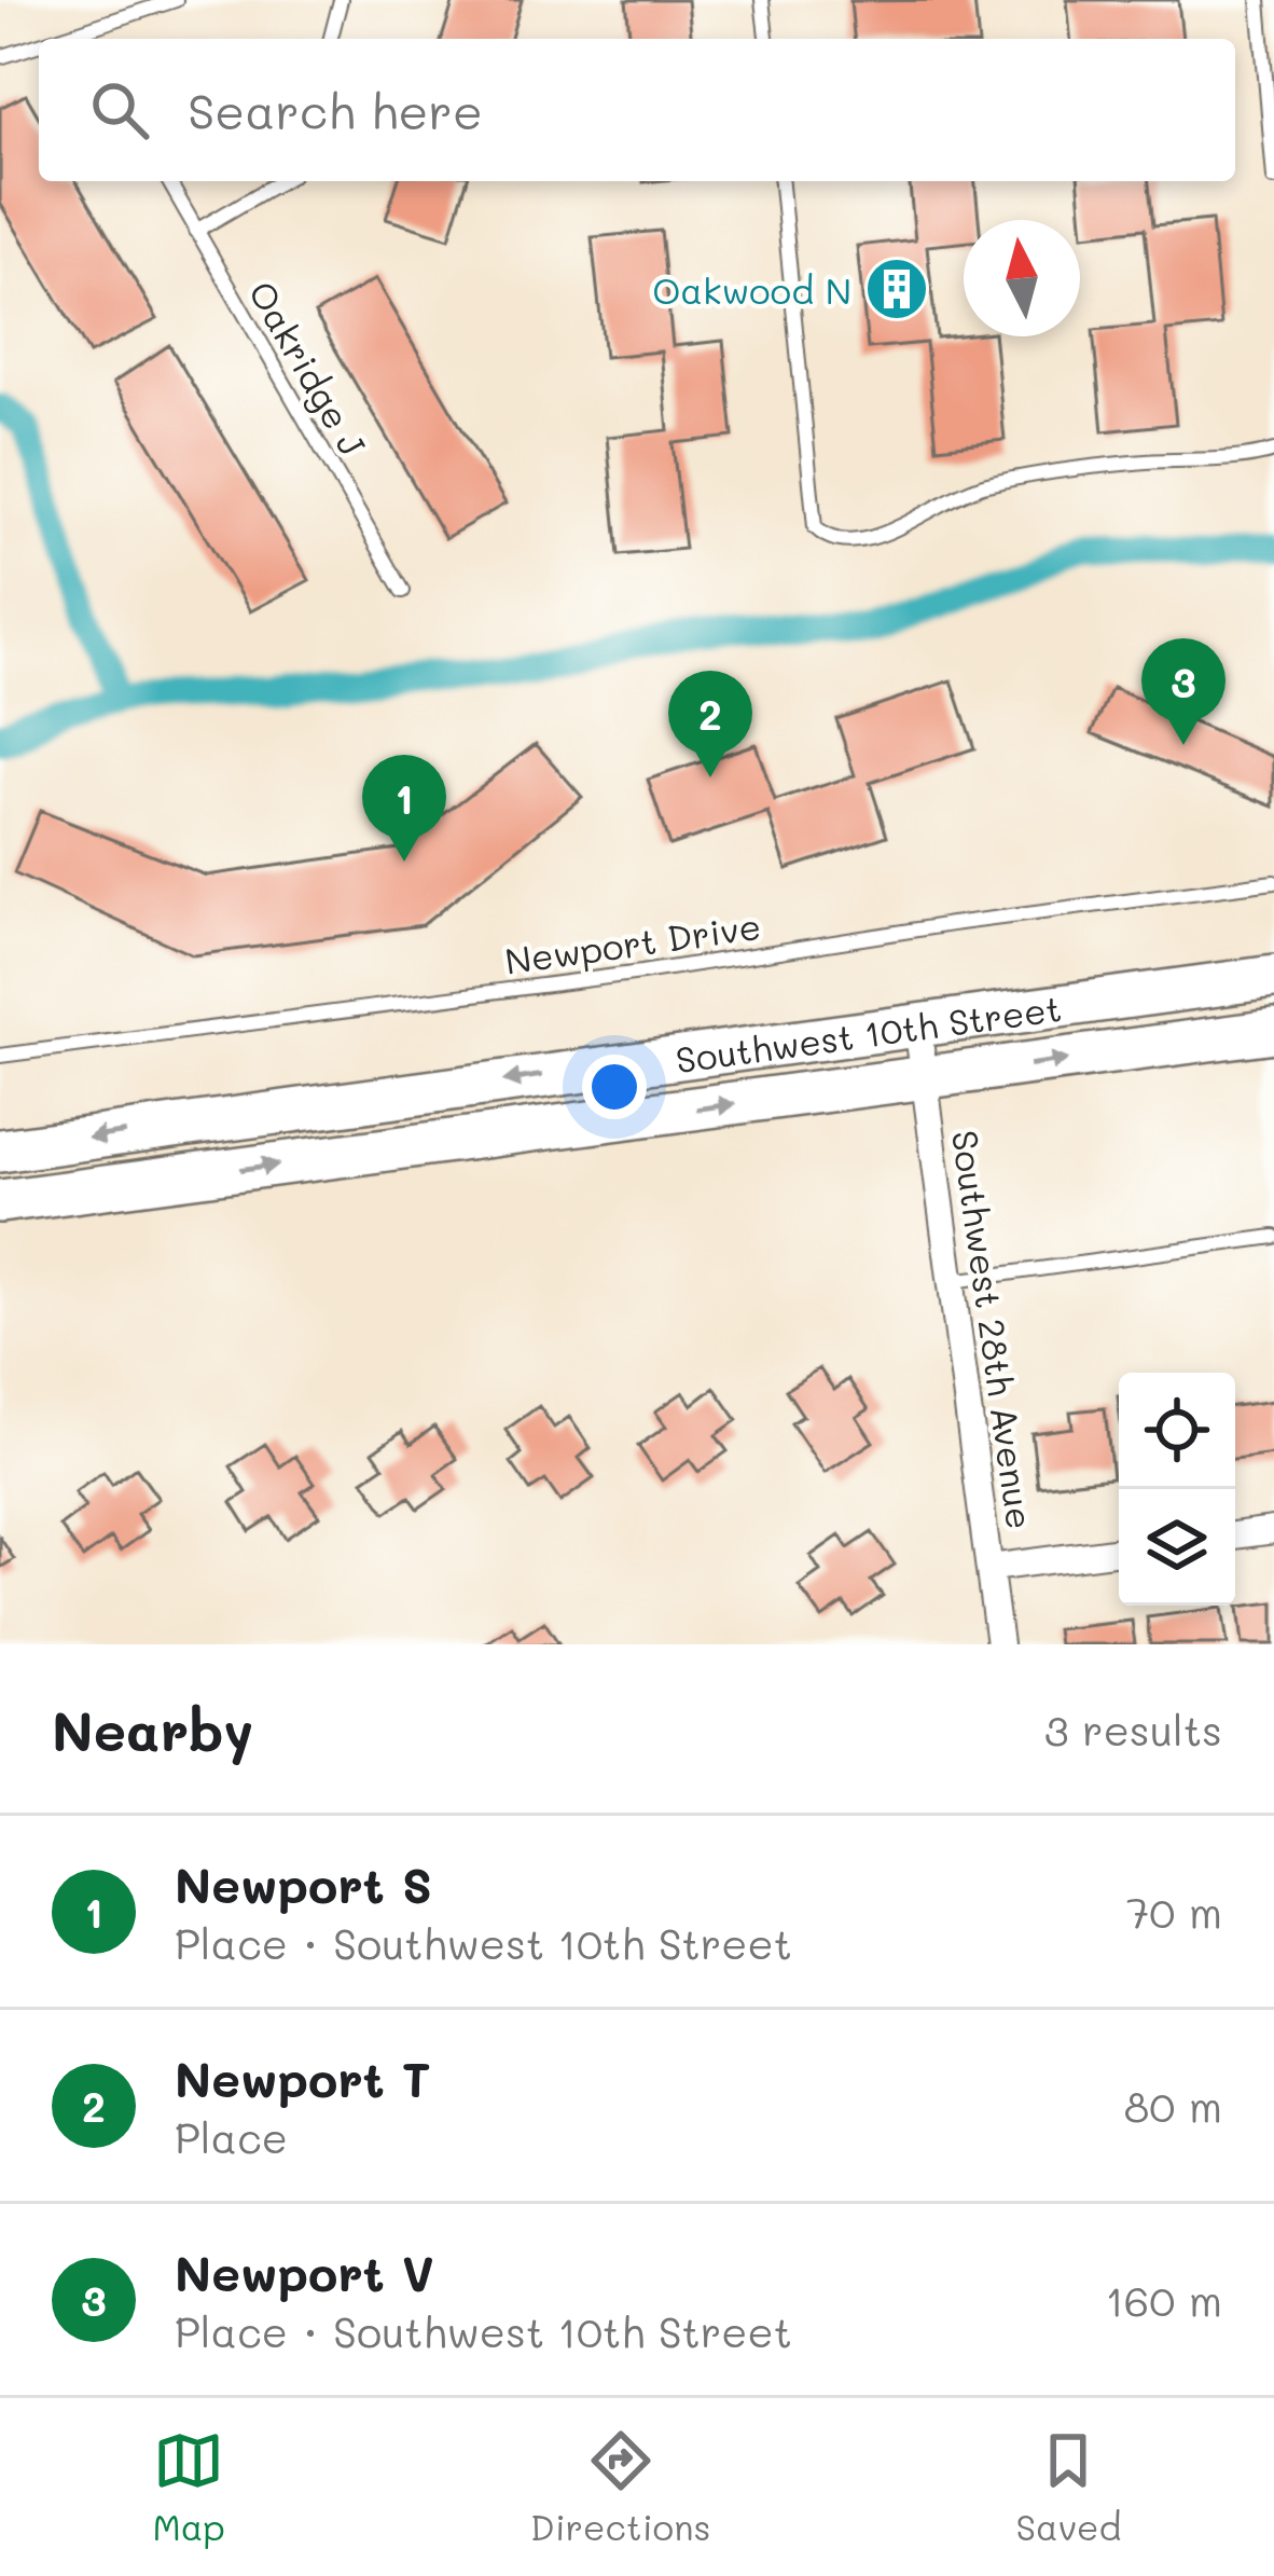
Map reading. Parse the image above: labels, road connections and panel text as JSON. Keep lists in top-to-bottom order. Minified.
{"streets":{"main road":["Southwest 10th Street"],"street":["Southwest 28th Avenue"],"lane":["Oakridge J","Newport Drive"]},"crossings":[["Southwest 10th Street","Southwest 28th Avenue"]],"places":{"building":["Oakwood N"]},"north":"top","page":{"search":"Search here","pins":["3","2","1"],"heading":["Nearby","3 results"],"list":[{"mark":"1","name":"Newport S","note":"Place · Southwest 10th Street","value":"70 m"},{"mark":"2","name":"Newport T","note":"Place","value":"80 m"},{"mark":"3","name":"Newport V","note":"Place · Southwest 10th Street","value":"160 m"}],"nav":["Map","Directions","Saved"]}}
